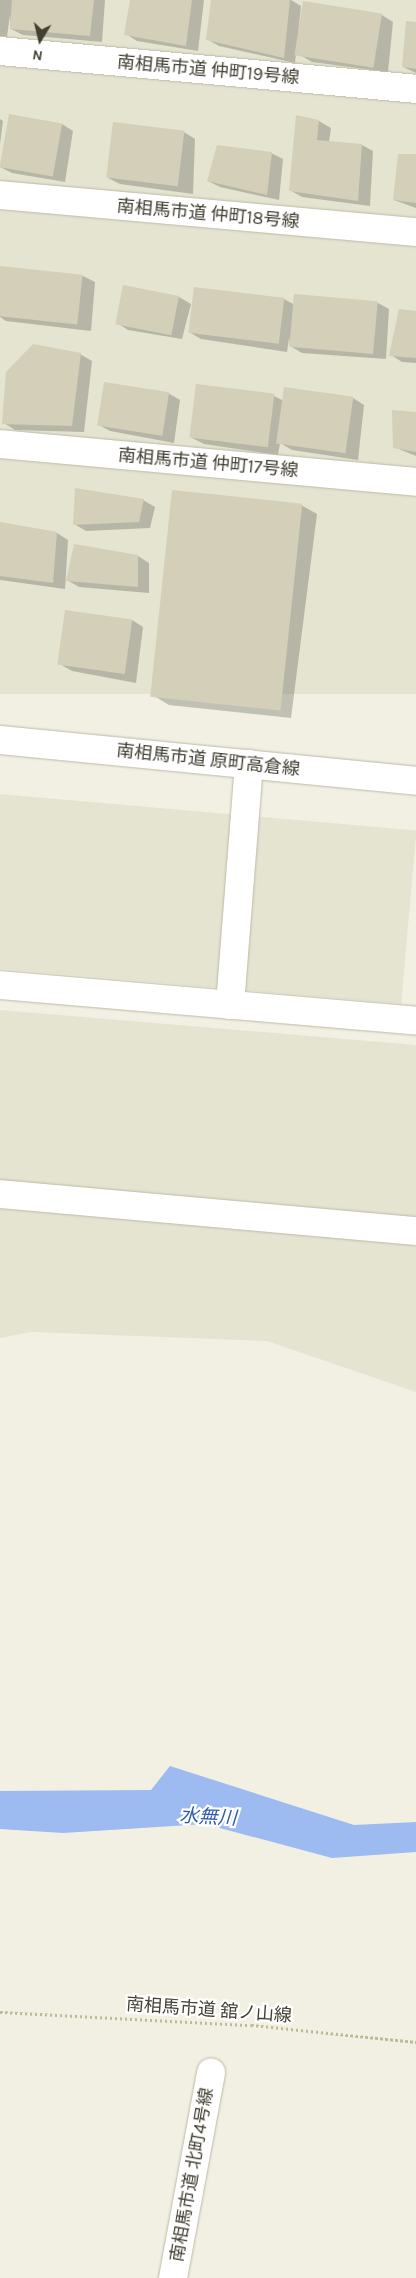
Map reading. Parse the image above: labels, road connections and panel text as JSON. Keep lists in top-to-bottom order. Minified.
{"streets":{"street":["南相馬市道 仲町19号線","南相馬市道 仲町18号線","南相馬市道 仲町17号線","南相馬市道 原町高倉線","南相馬市道 北町4号線"],"path":["南相馬市道 舘ノ山線"]},"water":["水無川"],"north":"bottom"}
